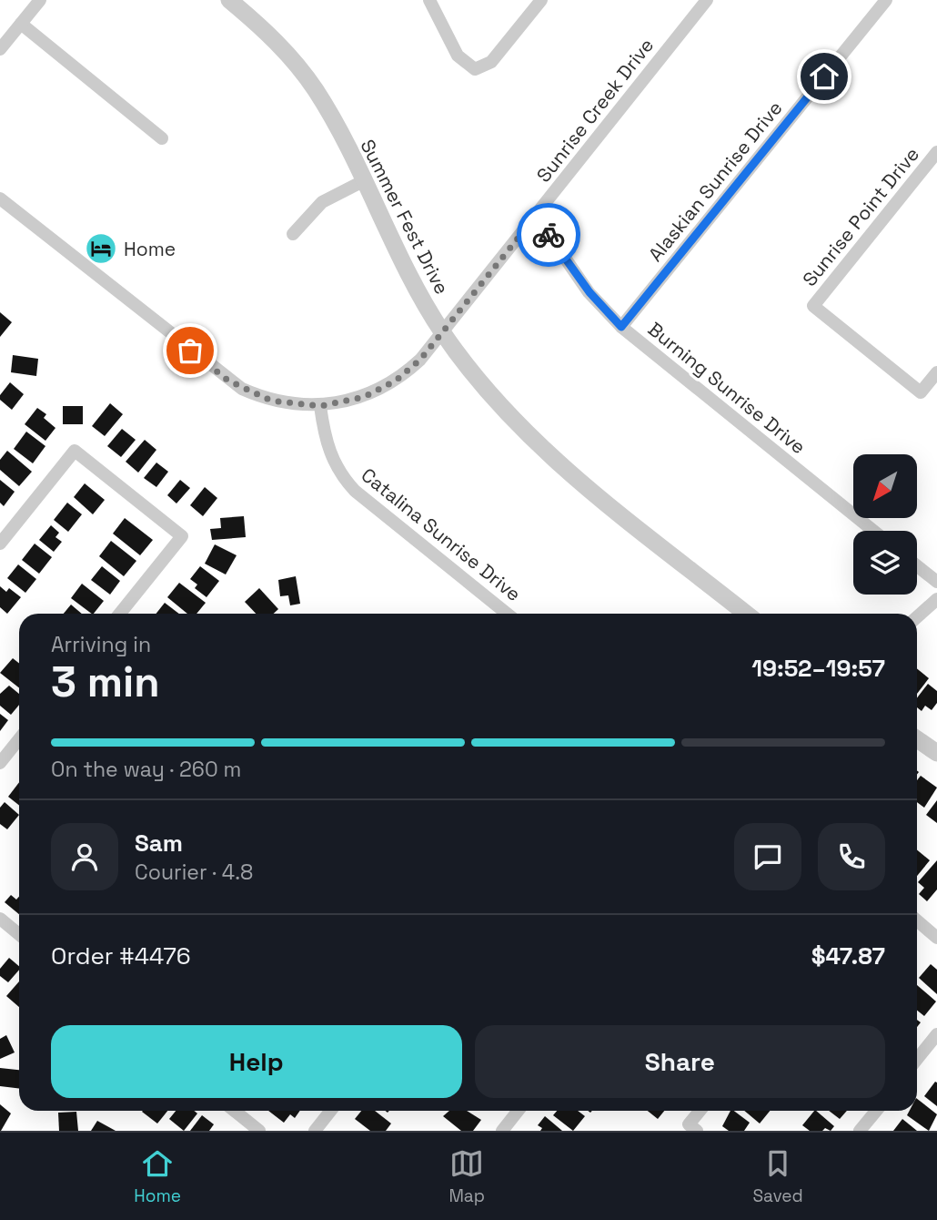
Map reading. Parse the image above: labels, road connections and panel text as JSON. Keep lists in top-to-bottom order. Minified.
{"streets":{"street":["Sunrise Creek Drive","Alaskian Sunrise Drive","Summer Fest Drive","Sunrise Point Drive","Burning Sunrise Drive","Catalina Sunrise Drive"]},"crossings":[["Sunrise Creek Drive","Summer Fest Drive"],["Sunrise Creek Drive","Burning Sunrise Drive"],["Sunrise Creek Drive","Catalina Sunrise Drive"],["Alaskian Sunrise Drive","Burning Sunrise Drive"]],"places":{"hotel":["Home"]},"north":"bottom left","page":{"heading":["3 min","Arriving in","19:52–19:57"],"panel":["Sam","Courier · 4.8","Order #4476","$47.87"],"bar":"On the way · 260 m","buttons":["Help","Share"],"tabs":["Home","Map","Saved"]}}
